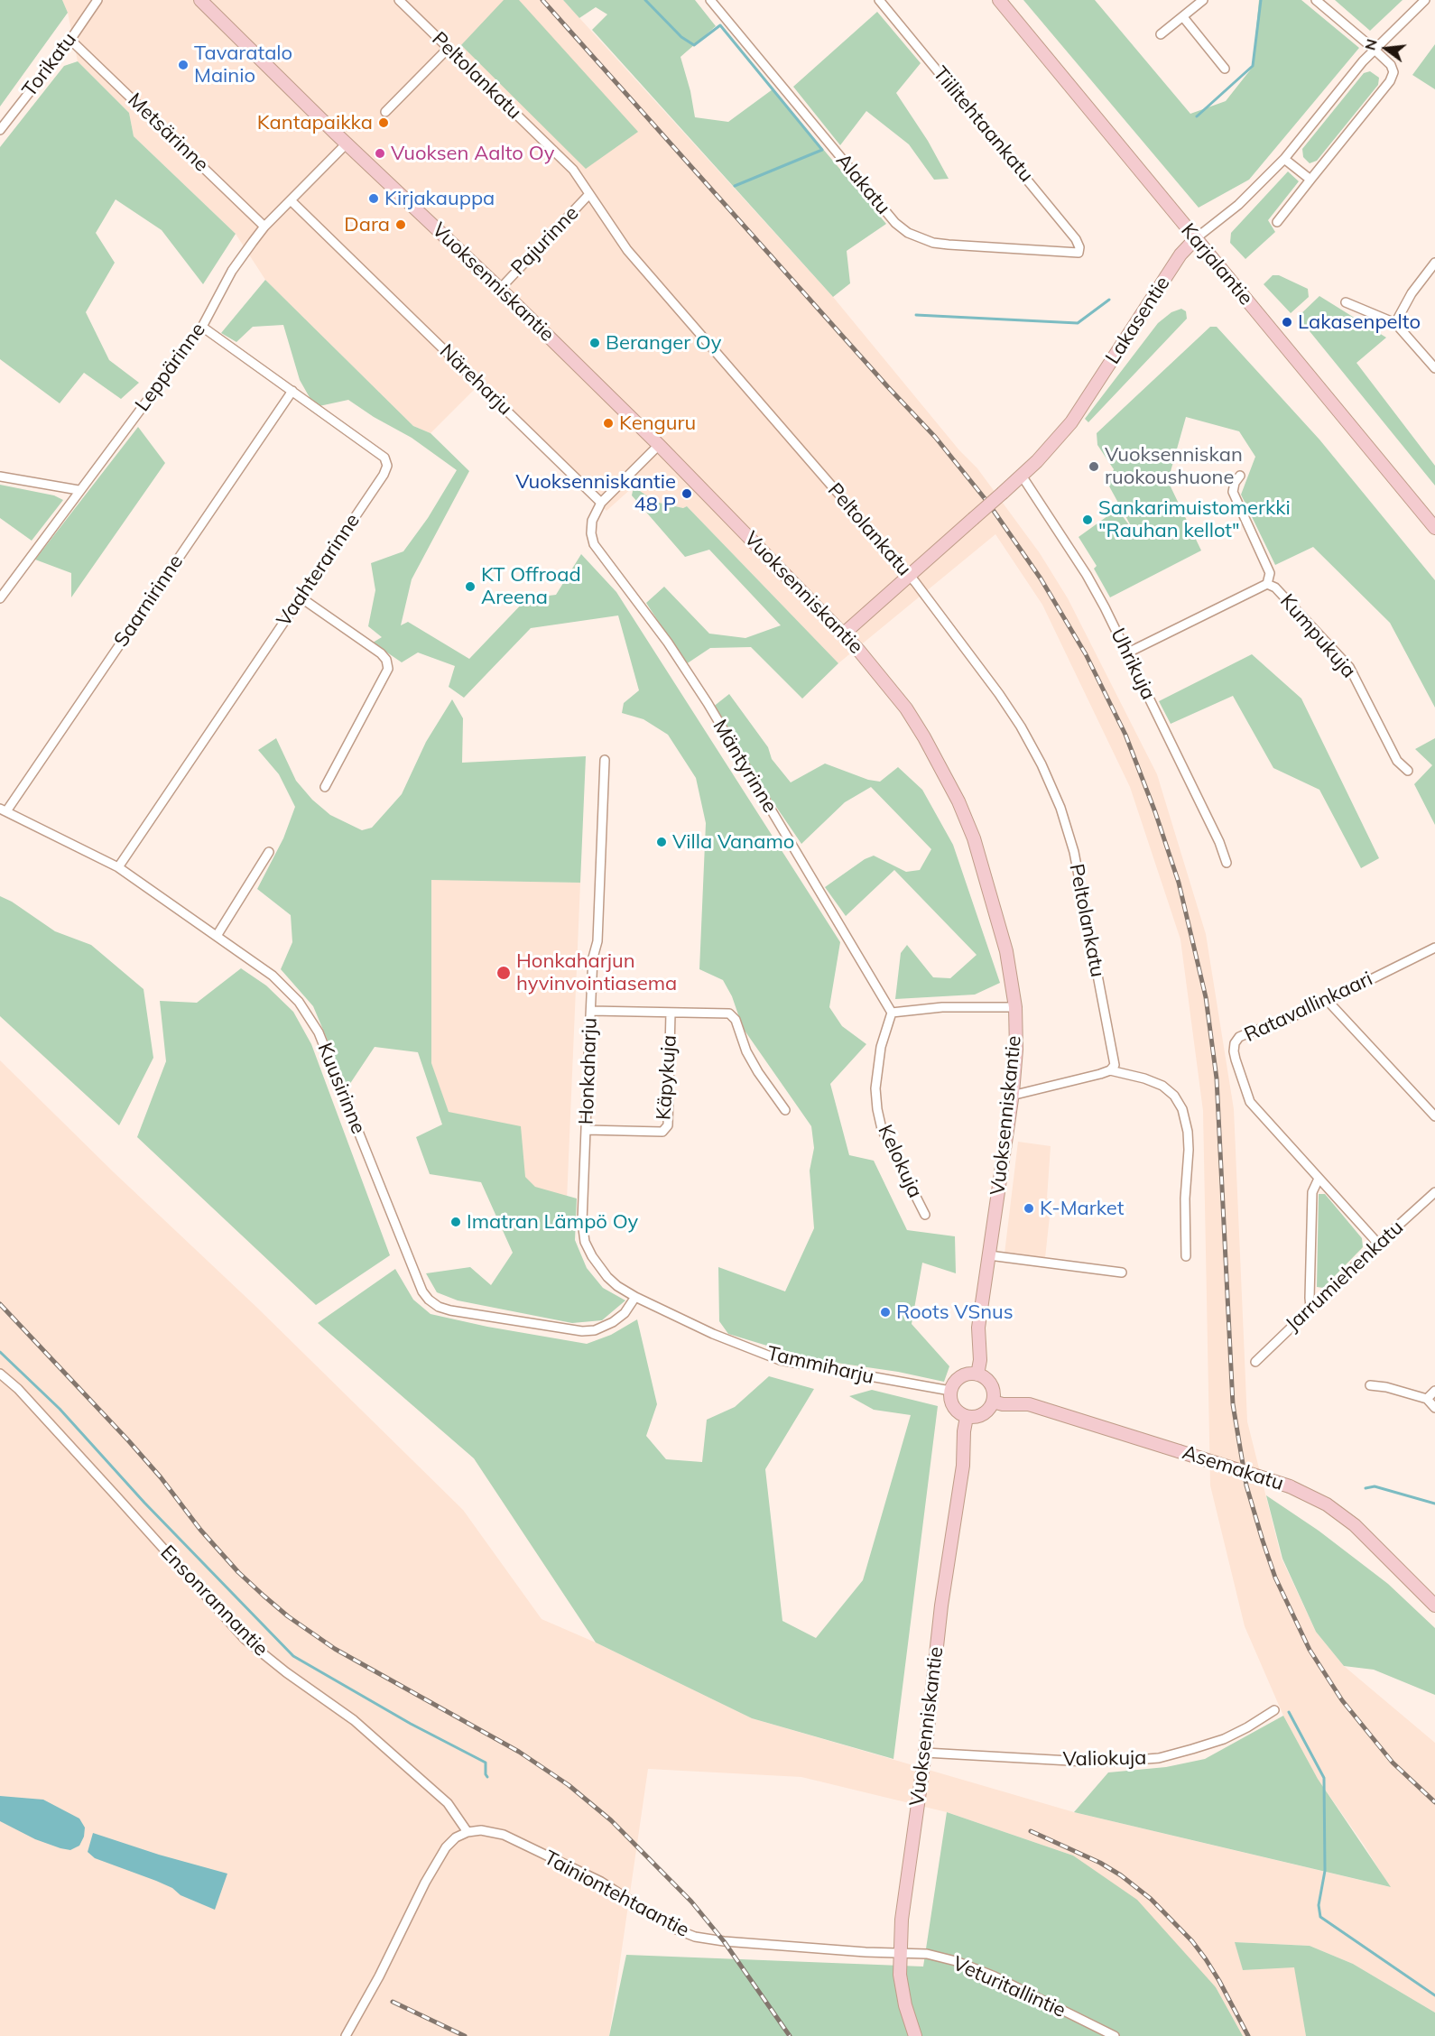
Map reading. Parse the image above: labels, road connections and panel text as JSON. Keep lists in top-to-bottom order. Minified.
{"streets":{"street":["Torikatu","Peltolankatu","Tiilitehtaankatu","Metsärinne","Alakatu","Pajurinne","Karjalantie","Vuoksenniskantie","Lakasentie","Leppärinne","Näreharju","Vaahterarinne","Saarnirinne","Kumpukuja","Uhrikuja","Mäntyrinne","Ratavallinkaari","Honkaharju","Käpykuja","Kuusirinne","Kelokuja","Jarrumiehenkatu","Tammiharju","Asemakatu","Ensonrannantie","Valiokuja","Tainiontehtaantie","Veturitallintie"]},"crossings":[["Torikatu","Metsärinne"],["Peltolankatu","Pajurinne"],["Peltolankatu","Lakasentie"],["Tiilitehtaankatu","Alakatu"],["Metsärinne","Leppärinne"],["Pajurinne","Vuoksenniskantie"],["Karjalantie","Lakasentie"],["Vuoksenniskantie","Lakasentie"],["Vuoksenniskantie","Leppärinne"],["Vuoksenniskantie","Tammiharju"],["Vuoksenniskantie","Asemakatu"],["Vuoksenniskantie","Valiokuja"],["Vuoksenniskantie","Tainiontehtaantie"],["Vuoksenniskantie","Veturitallintie"],["Lakasentie","Uhrikuja"],["Leppärinne","Näreharju"],["Leppärinne","Vaahterarinne"],["Näreharju","Mäntyrinne"],["Vaahterarinne","Saarnirinne"],["Vaahterarinne","Kuusirinne"],["Saarnirinne","Kuusirinne"],["Kumpukuja","Uhrikuja"],["Mäntyrinne","Kelokuja"],["Ratavallinkaari","Jarrumiehenkatu"],["Honkaharju","Käpykuja"],["Honkaharju","Kuusirinne"],["Honkaharju","Tammiharju"],["Kuusirinne","Tammiharju"],["Tammiharju","Asemakatu"],["Ensonrannantie","Tainiontehtaantie"],["Tainiontehtaantie","Veturitallintie"]],"places":["Tavaratalo Mainio","Kantapaikka","Vuoksen Aalto Oy","Kirjakauppa","Dara","Lakasenpelto","Beranger Oy","Kenguru","Vuoksenniskan ruokoushuone","Vuoksenniskantie 48 P","Sankarimuistomerkki \"Rauhan kellot\"","KT Offroad Areena","Villa Vanamo","Honkaharjun hyvinvointiasema","K-Market","Imatran Lämpö Oy","Roots VSnus"],"north":"left"}
